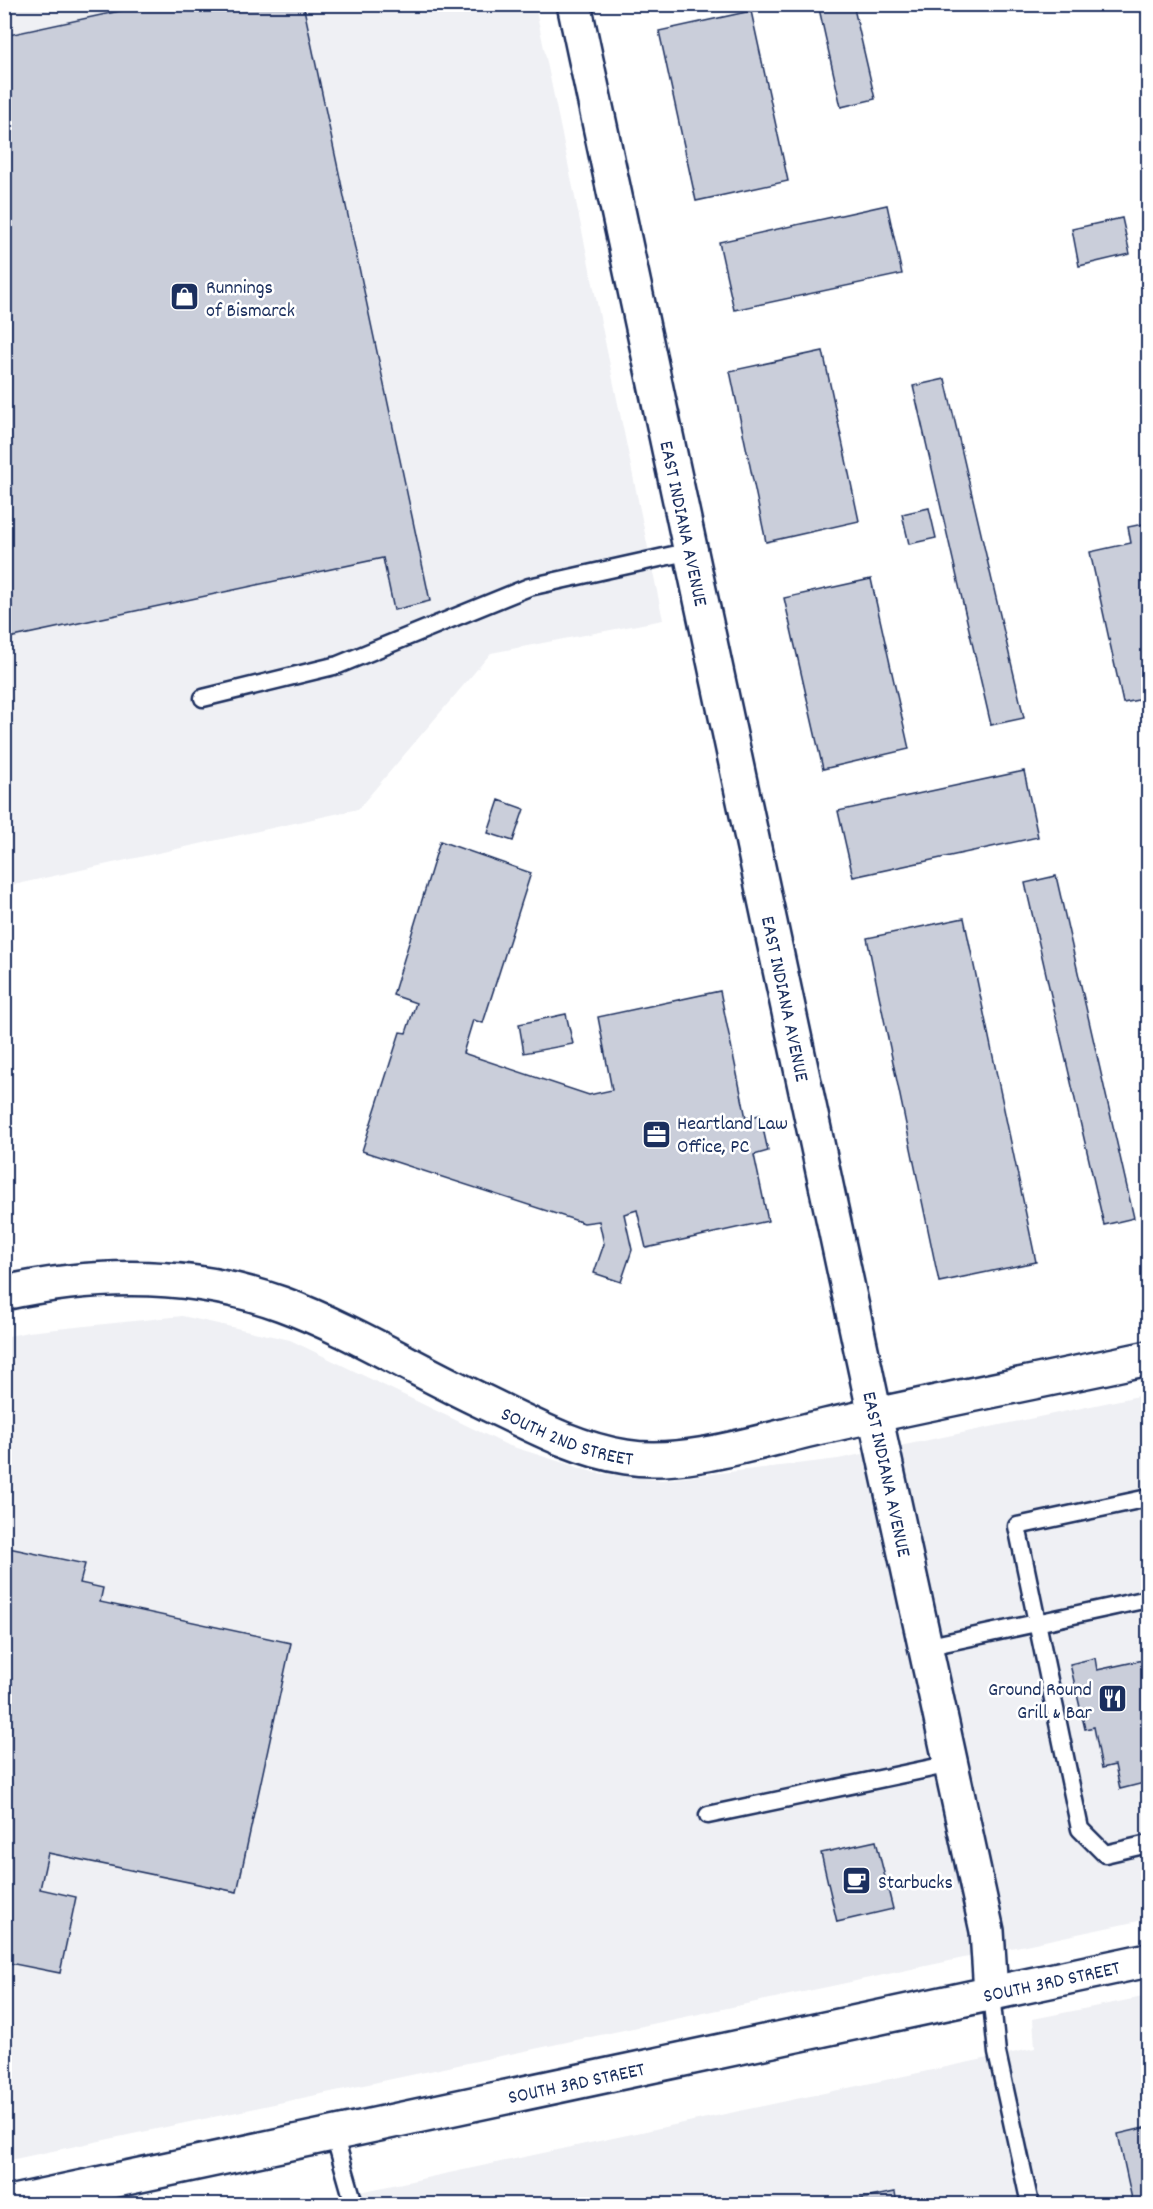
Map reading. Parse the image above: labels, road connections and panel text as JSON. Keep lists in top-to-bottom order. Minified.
{"streets":{"street":["EAST INDIANA AVENUE","SOUTH 2ND STREET","SOUTH 3RD STREET"]},"crossings":[["EAST INDIANA AVENUE","SOUTH 2ND STREET"],["EAST INDIANA AVENUE","SOUTH 3RD STREET"]],"places":{"shop":["Runnings of Bismarck"],"office":["Heartland Law Office, PC"],"restaurant":["Ground Round Grill & Bar"],"cafe":["Starbucks"]}}
